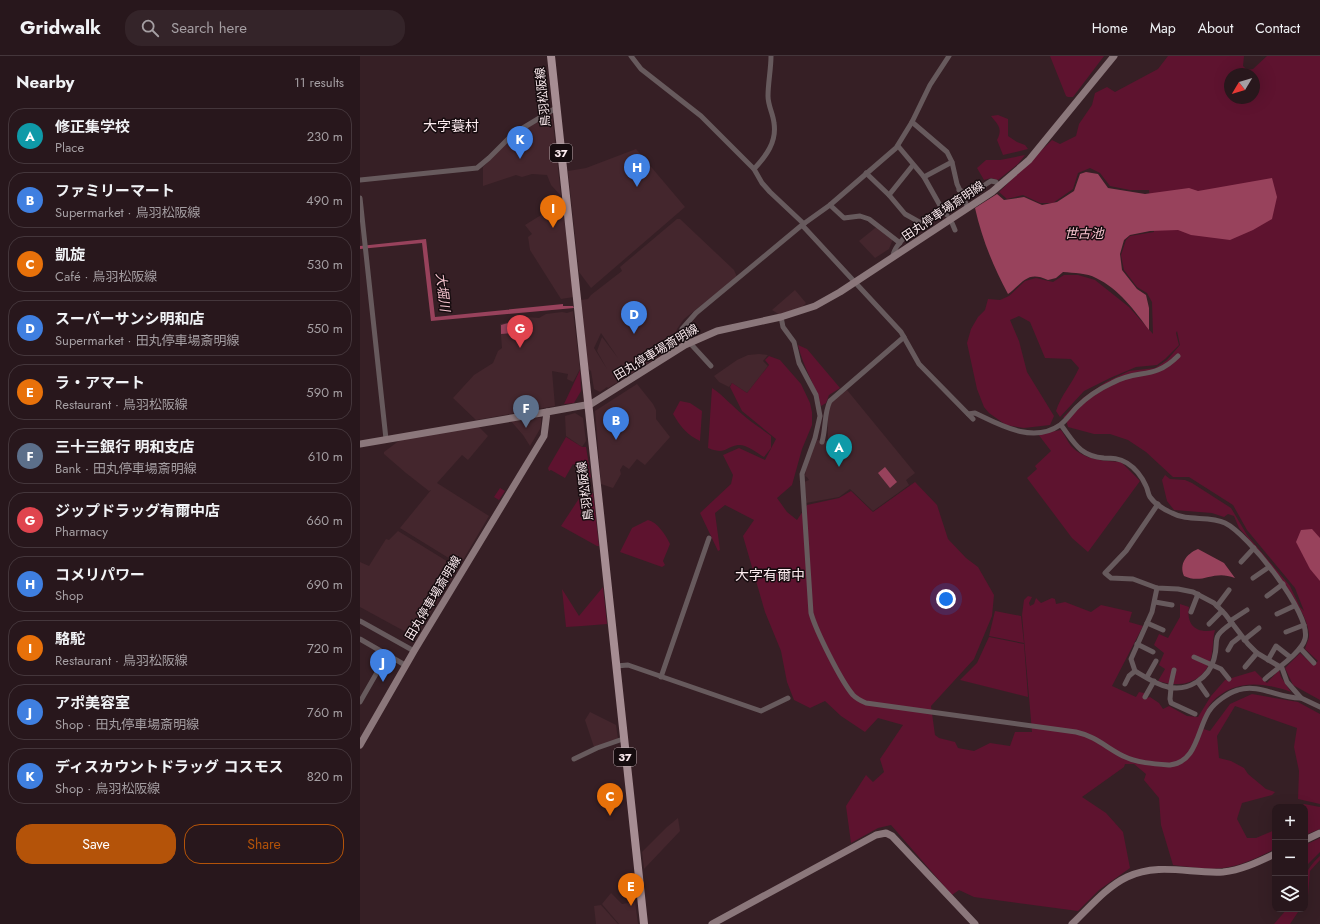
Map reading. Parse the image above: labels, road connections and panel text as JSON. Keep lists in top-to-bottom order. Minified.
{"streets":{"main road":["鳥羽松阪線","37","田丸停車場斎明線"]},"crossings":[["鳥羽松阪線","田丸停車場斎明線"]],"districts":["大字蓑村","大字有爾中"],"water":["世古池","大堀川"],"north":"bottom left","page":{"header":"Gridwalk","search":"Search here","nav":["Home","Map","About","Contact"],"heading":["Nearby","11 results"],"list":[{"mark":"A","name":"修正集学校","note":"Place","value":"230 m"},{"mark":"B","name":"ファミリーマート","note":"Supermarket · 鳥羽松阪線","value":"490 m"},{"mark":"C","name":"凱旋","note":"Café · 鳥羽松阪線","value":"530 m"},{"mark":"D","name":"スーパーサンシ明和店","note":"Supermarket · 田丸停車場斎明線","value":"550 m"},{"mark":"E","name":"ラ・アマート","note":"Restaurant · 鳥羽松阪線","value":"590 m"},{"mark":"F","name":"三十三銀行 明和支店","note":"Bank · 田丸停車場斎明線","value":"610 m"},{"mark":"G","name":"ジップドラッグ有爾中店","note":"Pharmacy","value":"660 m"},{"mark":"H","name":"コメリパワー","note":"Shop","value":"690 m"},{"mark":"I","name":"駱駝","note":"Restaurant · 鳥羽松阪線","value":"720 m"},{"mark":"J","name":"アポ美容室","note":"Shop · 田丸停車場斎明線","value":"760 m"},{"mark":"K","name":"ディスカウントドラッグ コスモス","note":"Shop · 鳥羽松阪線","value":"820 m"}],"pins":["K","H","I","D","G","F","B","A","J","C","E"],"map_buttons":["+","−"],"buttons":["Save","Share"]}}
